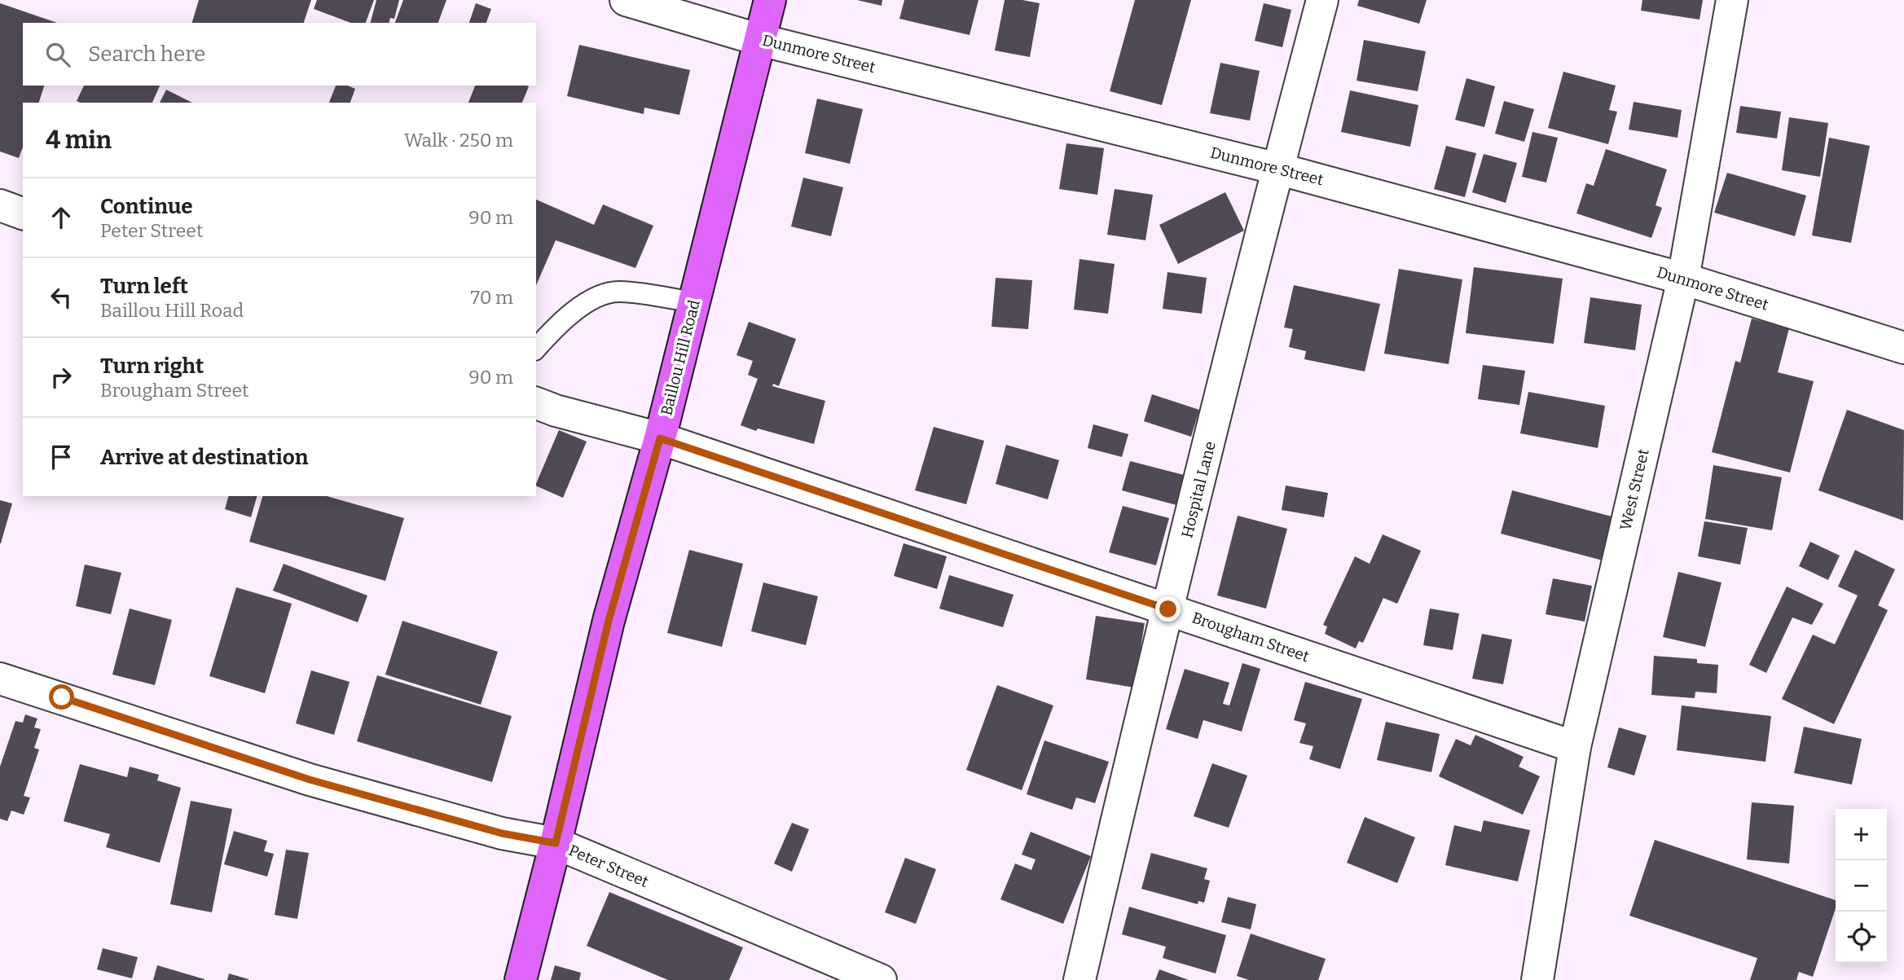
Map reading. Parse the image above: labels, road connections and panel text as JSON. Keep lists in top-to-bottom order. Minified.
{"streets":{"main road":["Baillou Hill Road"],"street":["Dunmore Street","Hospital Lane","West Street","Brougham Street","Peter Street"]},"crossings":[["Dunmore Street","Baillou Hill Road"],["Dunmore Street","Hospital Lane"],["Dunmore Street","West Street"],["Baillou Hill Road","Brougham Street"],["Baillou Hill Road","Peter Street"],["Hospital Lane","Brougham Street"],["West Street","Brougham Street"]],"page":{"search":"Search here","heading":["4 min","Walk · 250 m"],"list":[["Continue","Peter Street","90 m"],["Turn left","Baillou Hill Road","70 m"],["Turn right","Brougham Street","90 m"],"Arrive at destination"],"map_buttons":["+","−"]}}
